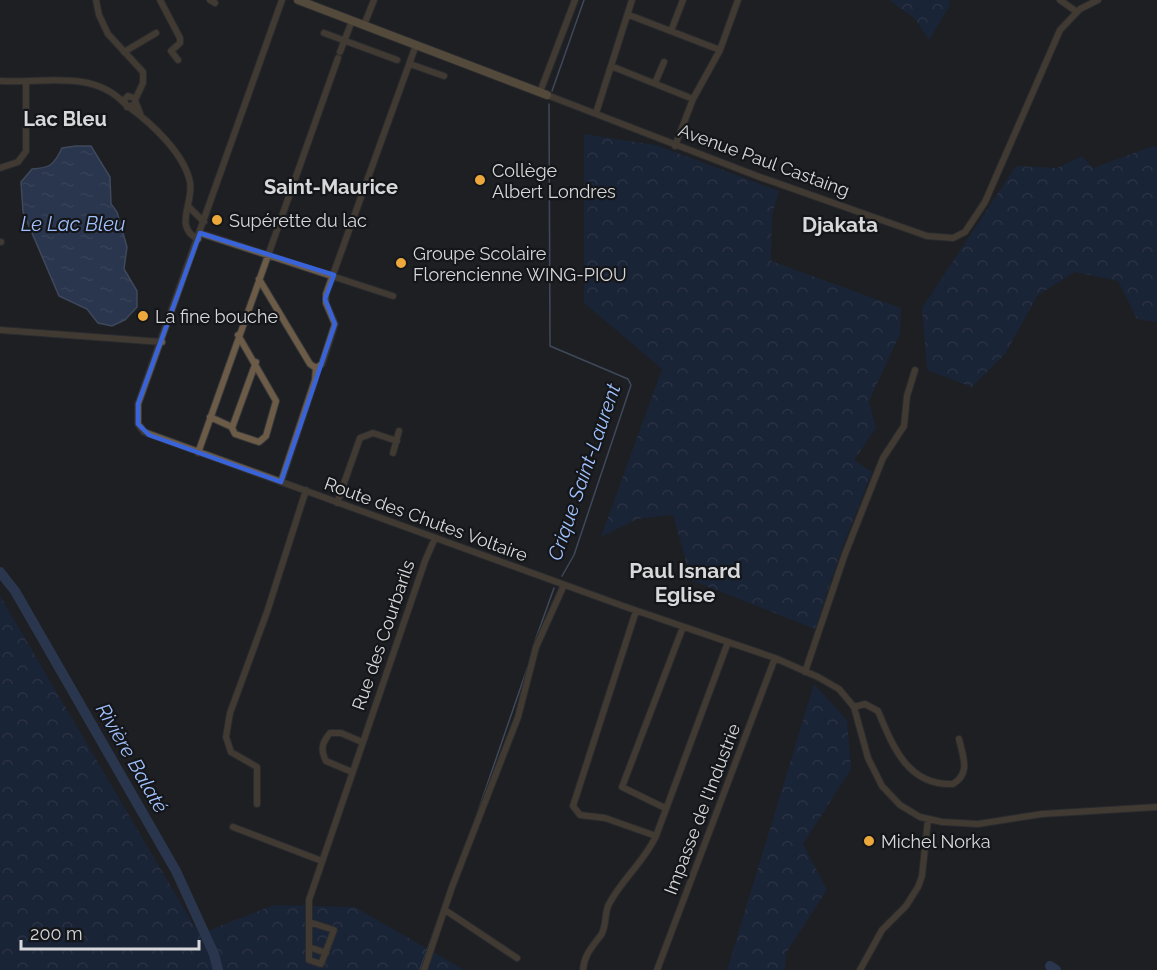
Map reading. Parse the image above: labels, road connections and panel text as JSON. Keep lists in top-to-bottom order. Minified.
{"streets":{"street":["Avenue Paul Castaing","Route des Chutes Voltaire","Rue des Courbarils","Impasse de l'Industrie"]},"crossings":[["Route des Chutes Voltaire","Rue des Courbarils"],["Route des Chutes Voltaire","Impasse de l'Industrie"]],"districts":["Lac Bleu","Saint-Maurice","Djakata","Paul Isnard Eglise"],"water":["Le Lac Bleu","Crique Saint-Laurent","Rivière Balaté"],"places":["Collège Albert Londres","Supérette du lac","Groupe Scolaire Florencienne WING-PIOU","La fine bouche","Michel Norka"],"scale_bar":"200 m"}
